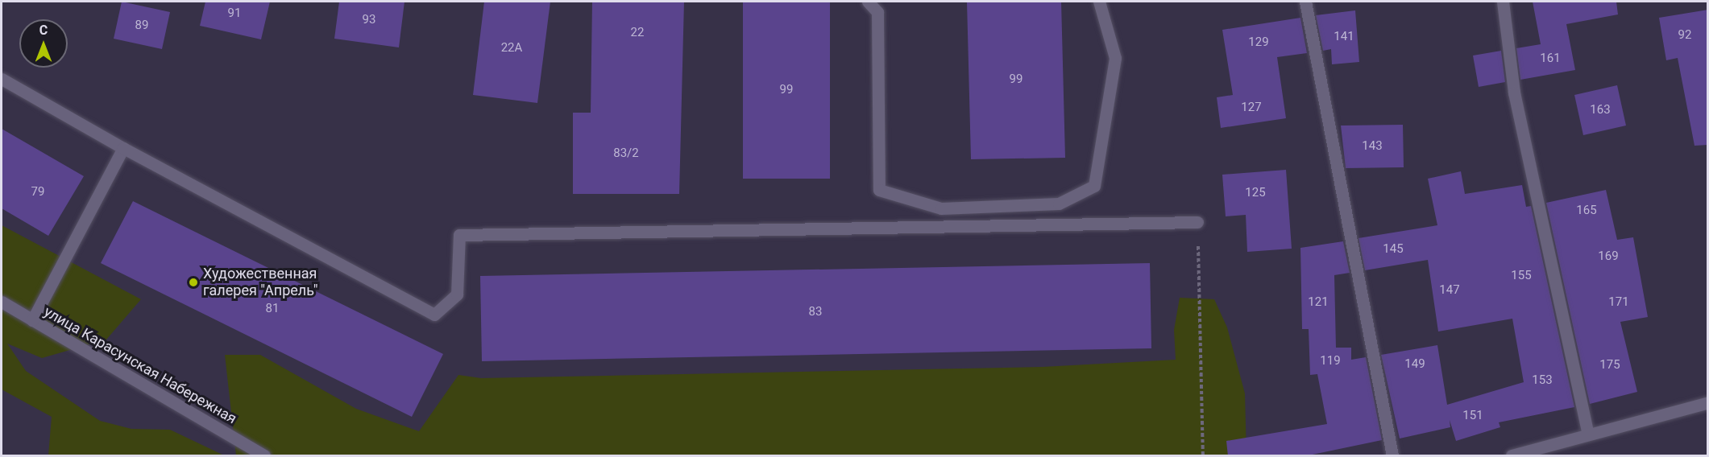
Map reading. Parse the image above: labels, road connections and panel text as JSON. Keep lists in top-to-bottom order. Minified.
{"streets":{"street":["улица Карасунская Набережная"]},"places":["Художественная галерея \"Апрель\""],"house_numbers":["91","93","89","22","92","141","129","22А","161","99","99","127","163","143","83/2","79","125","165","145","169","155","147","121","171","81","83","119","149","175","153","151"],"north":"top"}
